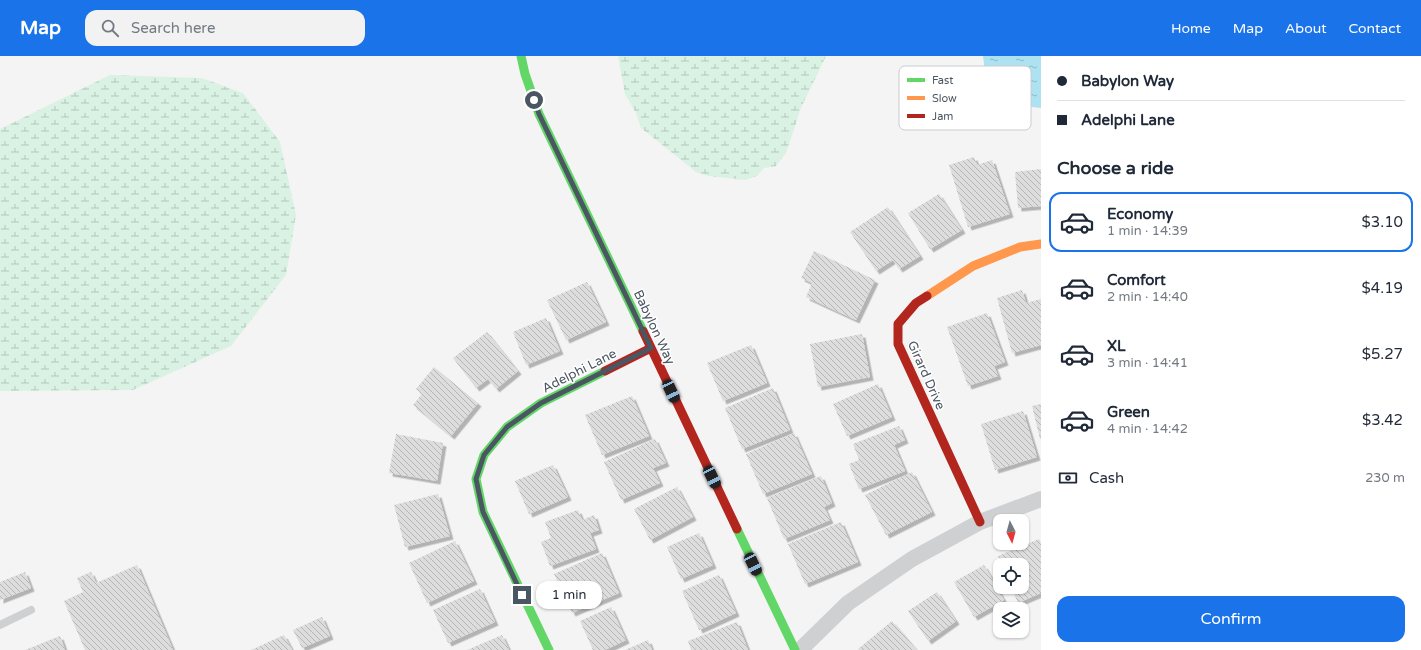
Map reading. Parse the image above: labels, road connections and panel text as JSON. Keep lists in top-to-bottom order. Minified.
{"streets":{"street":["Babylon Way","Adelphi Lane","Girard Drive"]},"crossings":[["Babylon Way","Adelphi Lane"]],"legend":["Fast","Slow","Jam"],"north":"bottom","page":{"header":"Map","search":"Search here","nav":["Home","Map","About","Contact"],"banner":["Babylon Way","Adelphi Lane"],"heading":"Choose a ride","list":[{"name":"Economy","note":"1 min · 14:39","value":"$3.10"},{"name":"Comfort","note":"2 min · 14:40","value":"$4.19"},{"name":"XL","note":"3 min · 14:41","value":"$5.27"},{"name":"Green","note":"4 min · 14:42","value":"$3.42"}],"pay":["Cash","230 m"],"bubble":"1 min","buttons":"Confirm"}}
